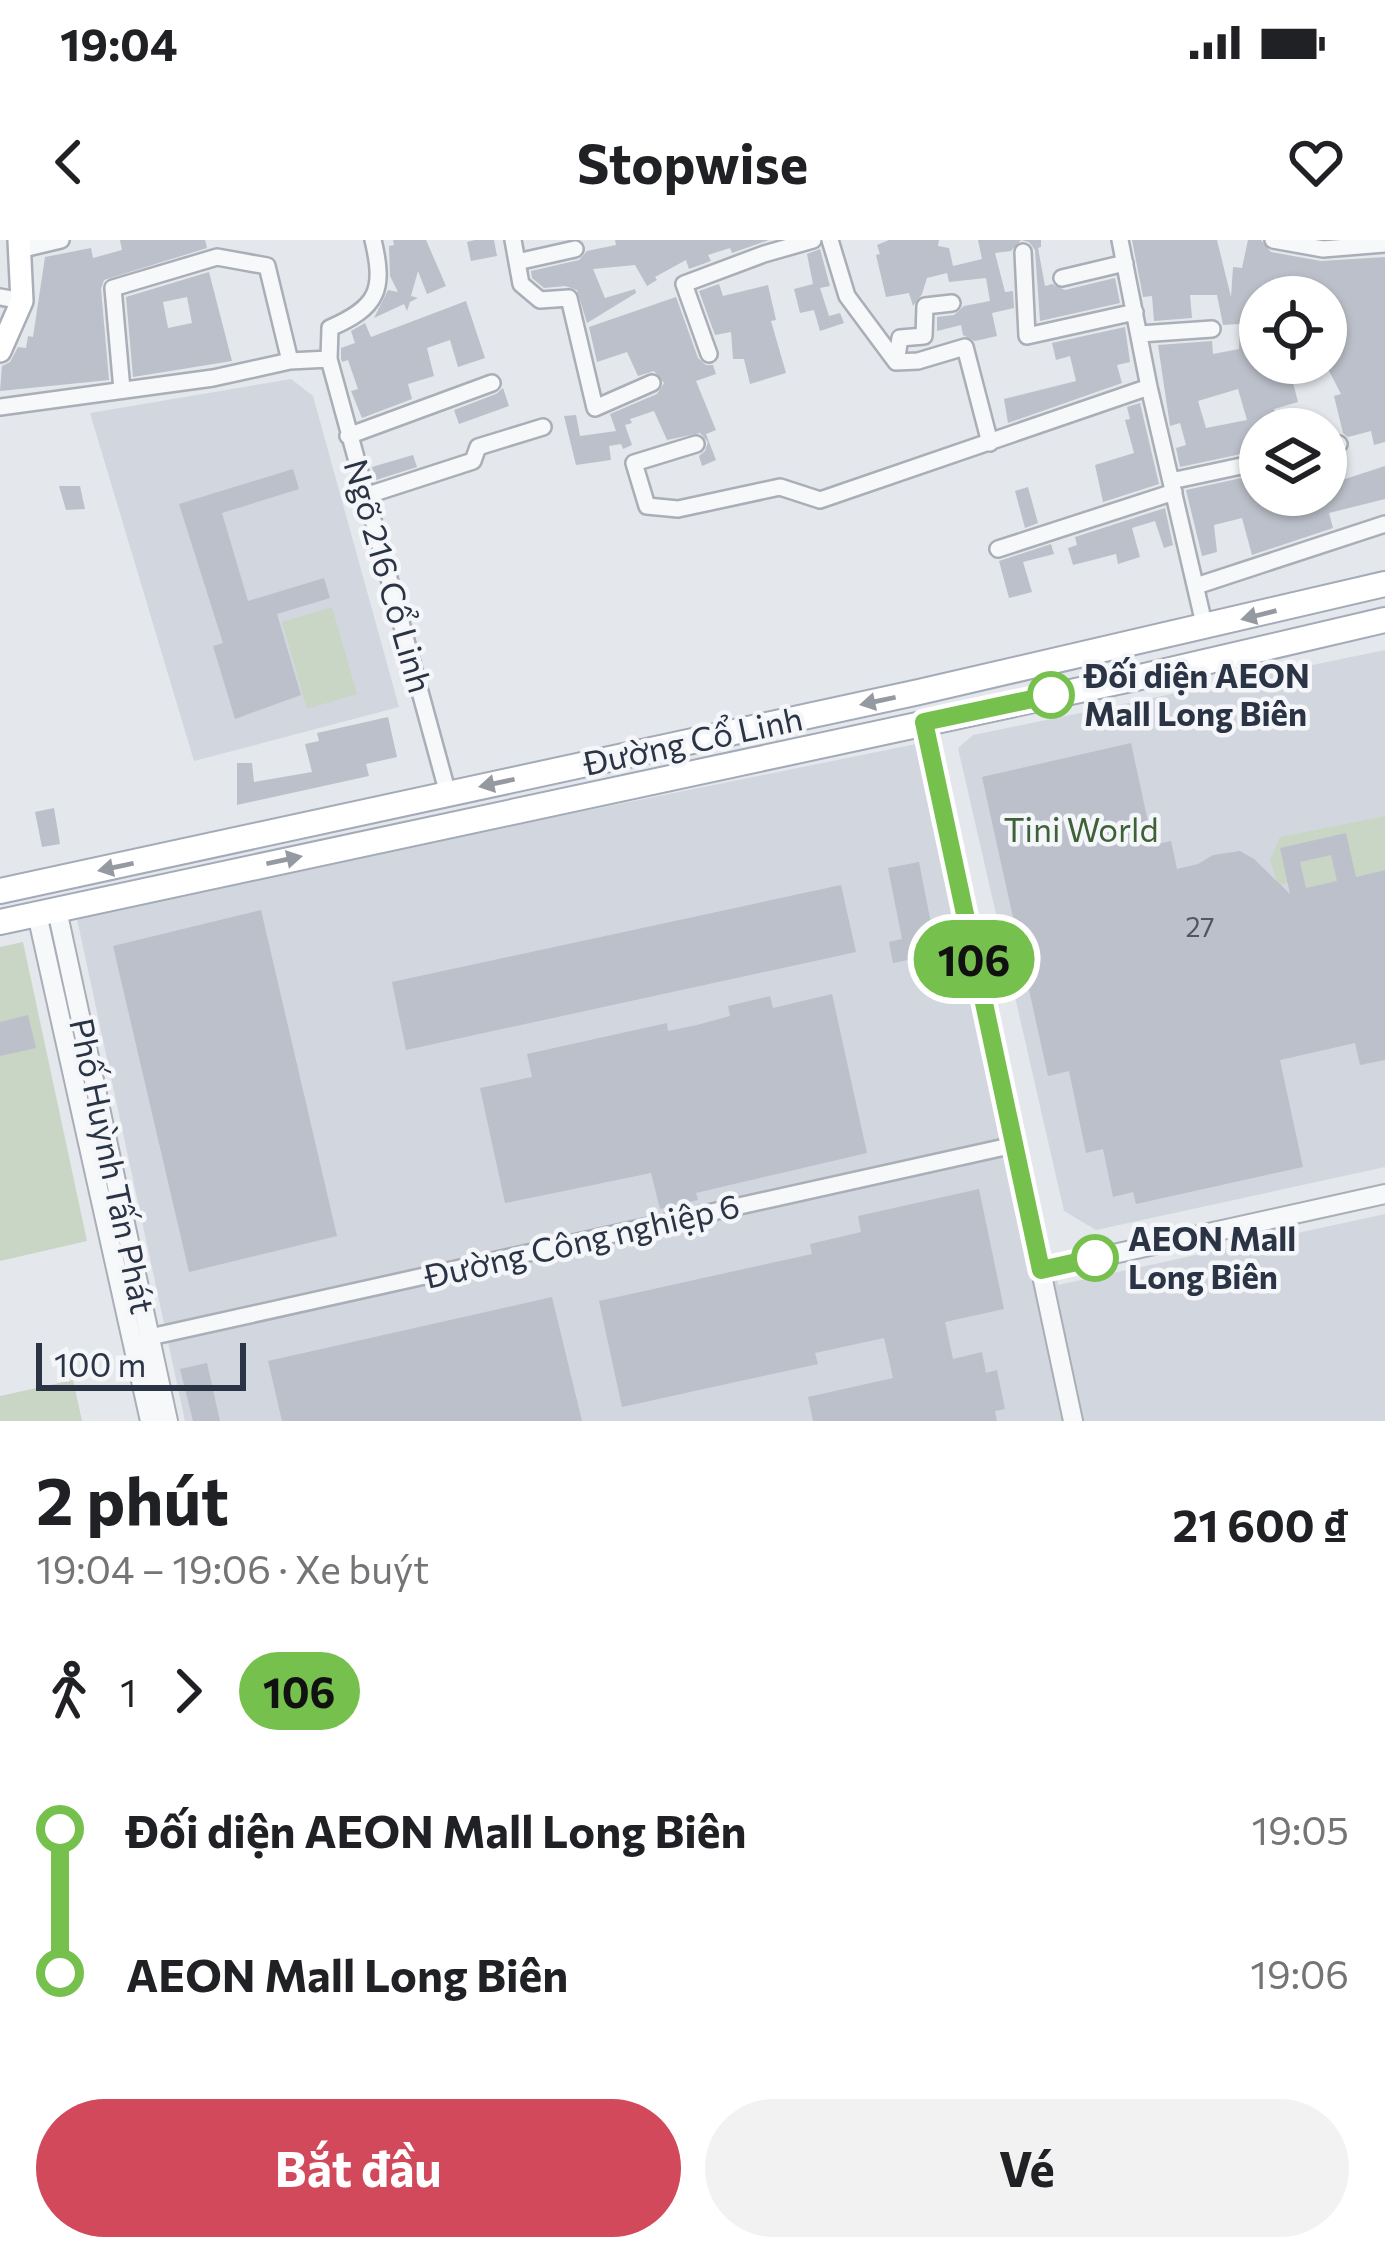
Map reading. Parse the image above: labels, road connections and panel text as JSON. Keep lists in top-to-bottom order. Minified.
{"streets":{"main road":["Đường Cổ Linh"],"street":["Ngõ 216 Cổ Linh","Phố Huỳnh Tấn Phát","Đường Công nghiệp 6"]},"crossings":[["Ngõ 216 Cổ Linh","Đường Cổ Linh"],["Đường Cổ Linh","Phố Huỳnh Tấn Phát"],["Phố Huỳnh Tấn Phát","Đường Công nghiệp 6"]],"parks":["Tini World"],"places":["Đối diện AEON Mall Long Biên","AEON Mall Long Biên"],"lines":["bus line 106"],"house_numbers":["27"],"scale_bar":"100 m","page":{"status":"19:04","header":"Stopwise","on_map":"106","scale":"100 m","heading":["2 phút","19:04 – 19:06 · Xe buýt","21 600 ₫"],"legs":["1","106"],"list":[{"name":"Đối diện AEON Mall Long Biên","value":"19:05"},{"name":"AEON Mall Long Biên","value":"19:06"}],"buttons":["Bắt đầu","Vé"]}}
